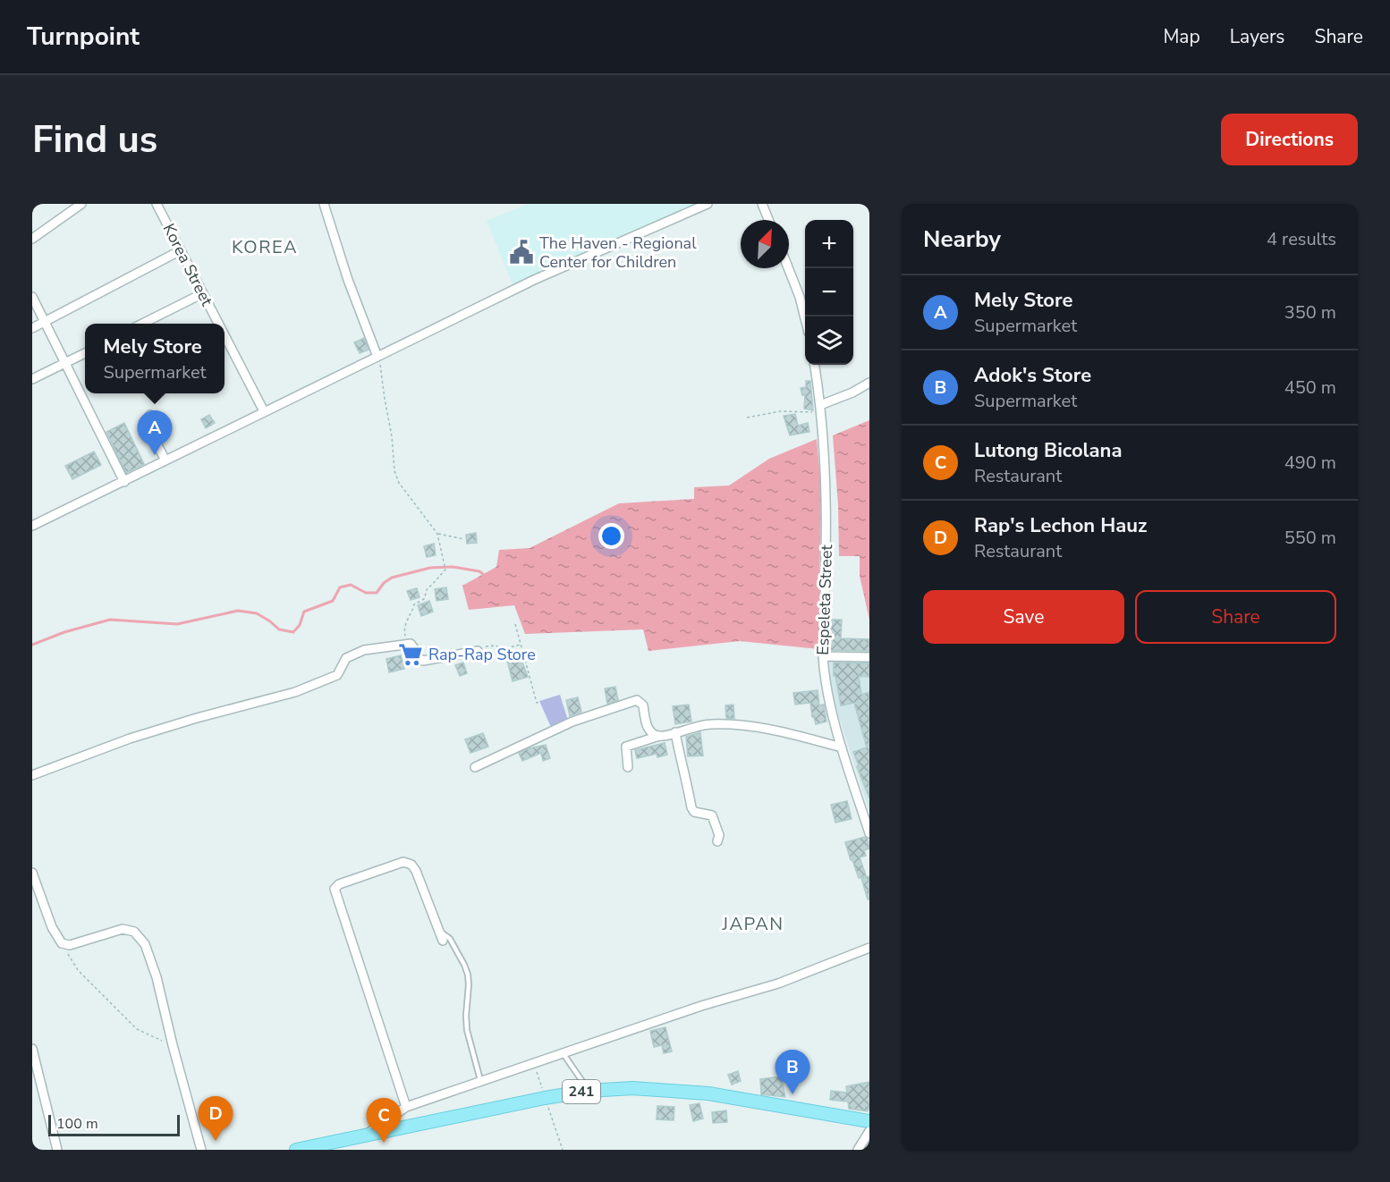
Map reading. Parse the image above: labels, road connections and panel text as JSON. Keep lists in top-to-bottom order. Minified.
{"streets":{"main road":["241"],"street":["Korea Street","Espeleta Street"]},"districts":["KOREA","JAPAN"],"places":{"public building":["The Haven - Regional Center for Children"],"supermarket":["Rap-Rap Store"]},"scale_bar":"100 m","north":"top right","page":{"header":"Turnpoint","nav":["Map","Layers","Share"],"buttons":["Directions",["Save","Share"]],"title":"Find us","heading":["Nearby","4 results"],"map_buttons":["+","−"],"list":[{"mark":"A","name":"Mely Store","note":"Supermarket","value":"350 m"},{"mark":"B","name":"Adok's Store","note":"Supermarket","value":"450 m"},{"mark":"C","name":"Lutong Bicolana","note":"Restaurant","value":"490 m"},{"mark":"D","name":"Rap's Lechon Hauz","note":"Restaurant","value":"550 m"}],"popup":["Mely Store","Supermarket"],"pins":["A","B","D","C"],"scale":"100 m"}}
